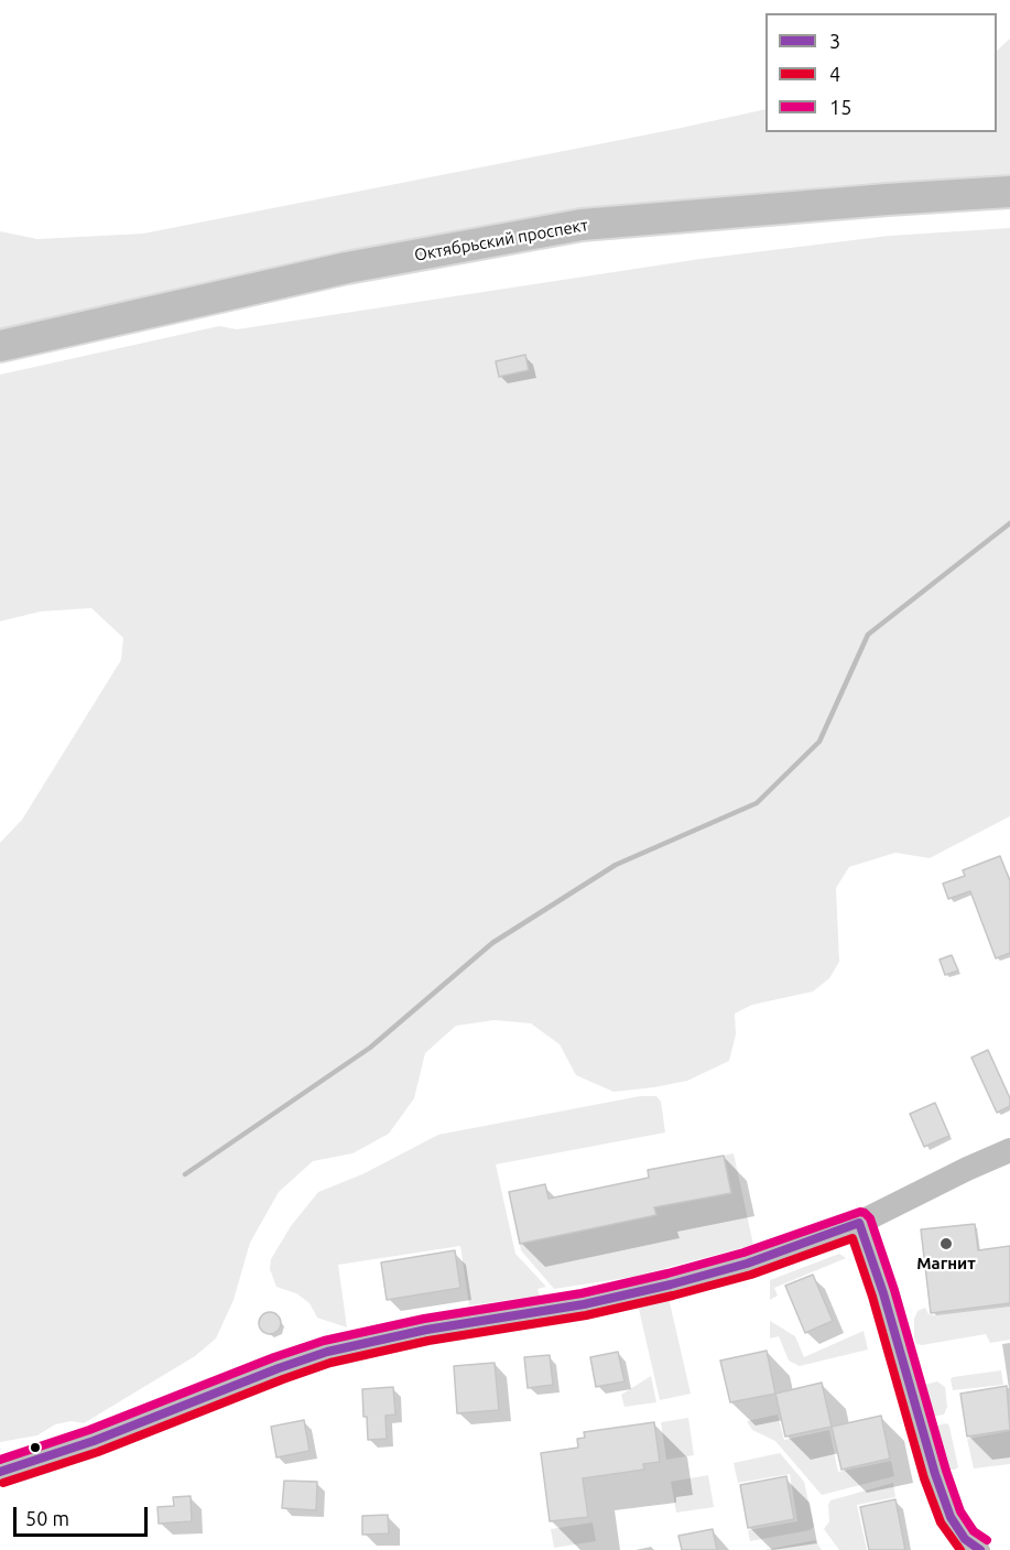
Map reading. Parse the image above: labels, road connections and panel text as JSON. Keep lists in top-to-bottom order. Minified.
{"streets":{"main road":["Октябрьский проспект"]},"places":["Магнит"],"lines":["transit line 15","transit line 3","transit line 4"],"legend":["3","4","15"],"scale_bar":"50 m"}
